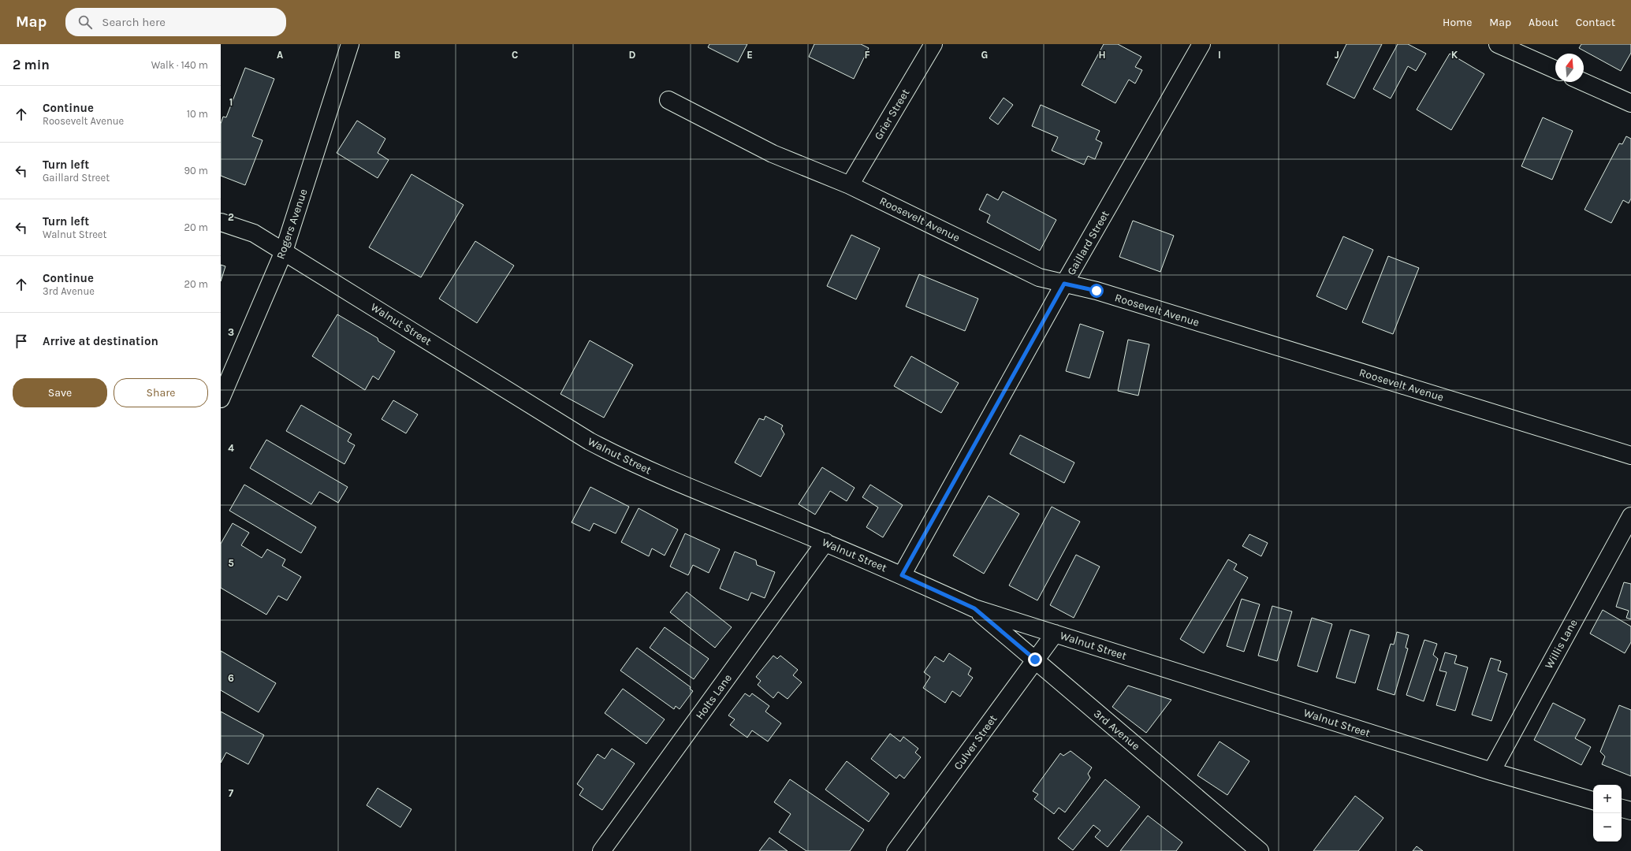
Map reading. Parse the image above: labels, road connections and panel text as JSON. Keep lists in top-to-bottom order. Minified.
{"streets":{"street":["Grier Street","Roosevelt Avenue","Rogers Avenue","Gaillard Street","Walnut Street","Willis Lane","Holts Lane","3rd Avenue","Culver Street"]},"crossings":[["Grier Street","Roosevelt Avenue"],["Roosevelt Avenue","Gaillard Street"],["Rogers Avenue","Walnut Street"],["Gaillard Street","Walnut Street"],["Walnut Street","Willis Lane"],["Walnut Street","Holts Lane"],["Walnut Street","3rd Avenue"],["Walnut Street","Culver Street"],["3rd Avenue","Culver Street"]],"north":"top","page":{"header":"Map","search":"Search here","nav":["Home","Map","About","Contact"],"heading":["2 min","Walk · 140 m"],"list":[["Continue","Roosevelt Avenue","10 m"],["Turn left","Gaillard Street","90 m"],["Turn left","Walnut Street","20 m"],["Continue","3rd Avenue","20 m"],"Arrive at destination"],"buttons":["Save","Share"],"map_buttons":["+","−"]},"grid":{"columns":["A","B","C","D","E","F","G","H","I","J","K"],"rows":["1","2","3","4","5","6","7"]}}
